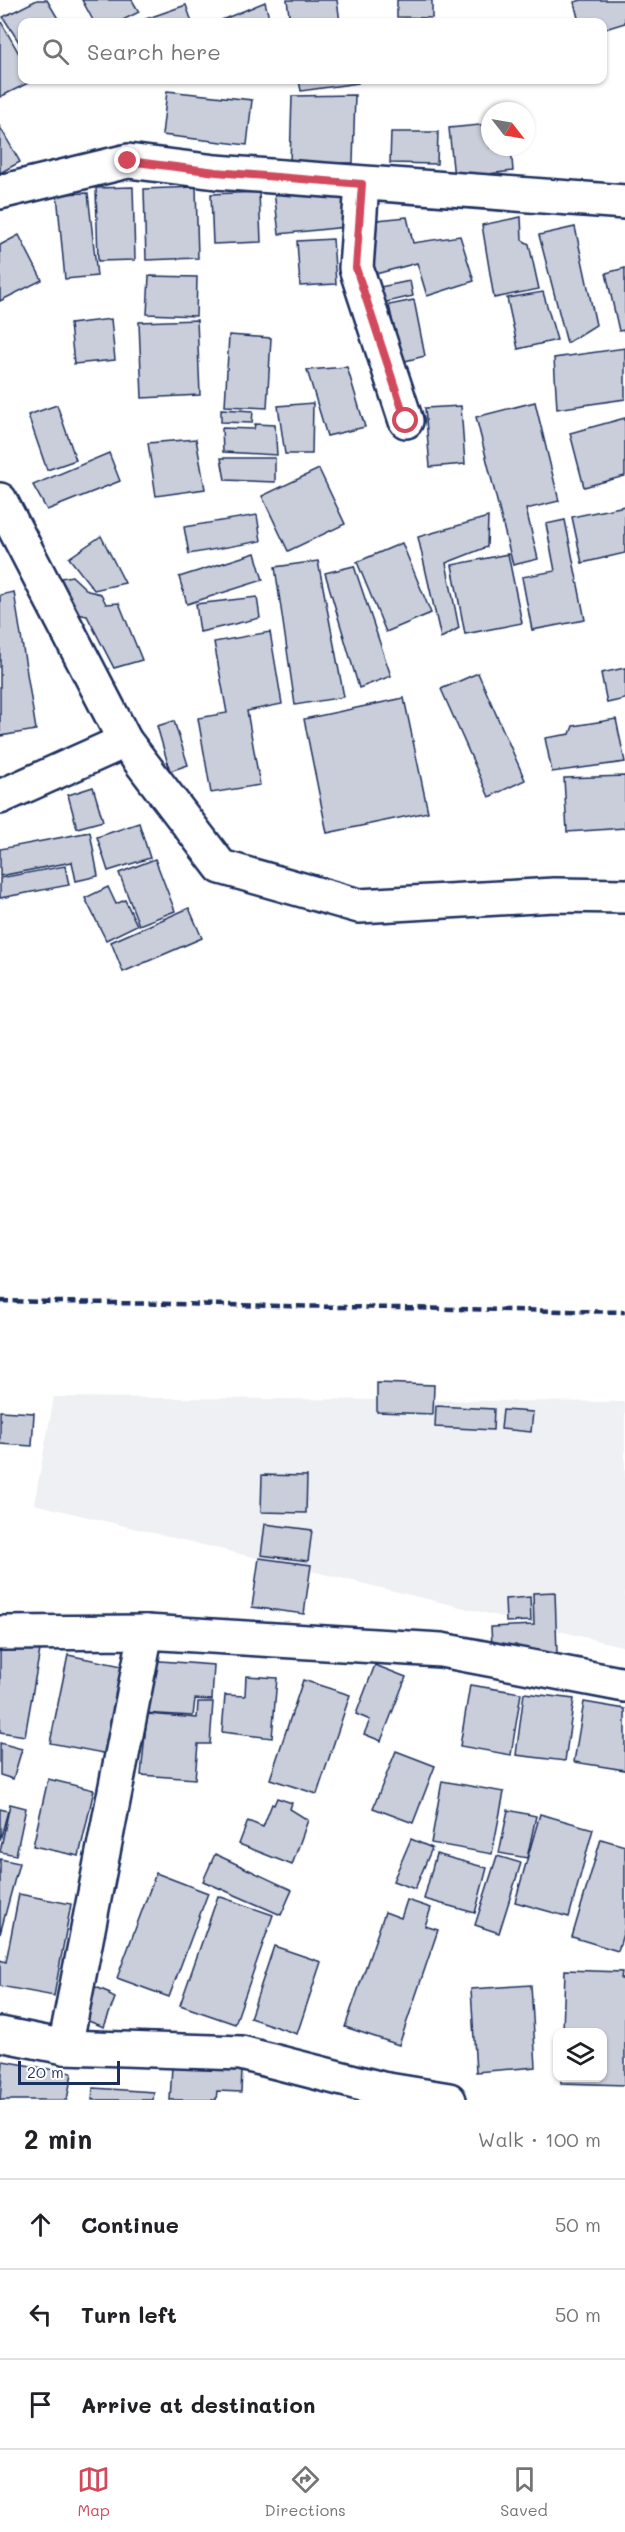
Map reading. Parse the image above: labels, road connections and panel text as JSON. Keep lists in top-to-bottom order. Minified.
{"scale_bar":"20 m","north":"bottom right","page":{"search":"Search here","scale":"20 m","heading":["2 min","Walk · 100 m"],"list":[["Continue","50 m"],["Turn left","50 m"],"Arrive at destination"],"nav":["Map","Directions","Saved"]}}
